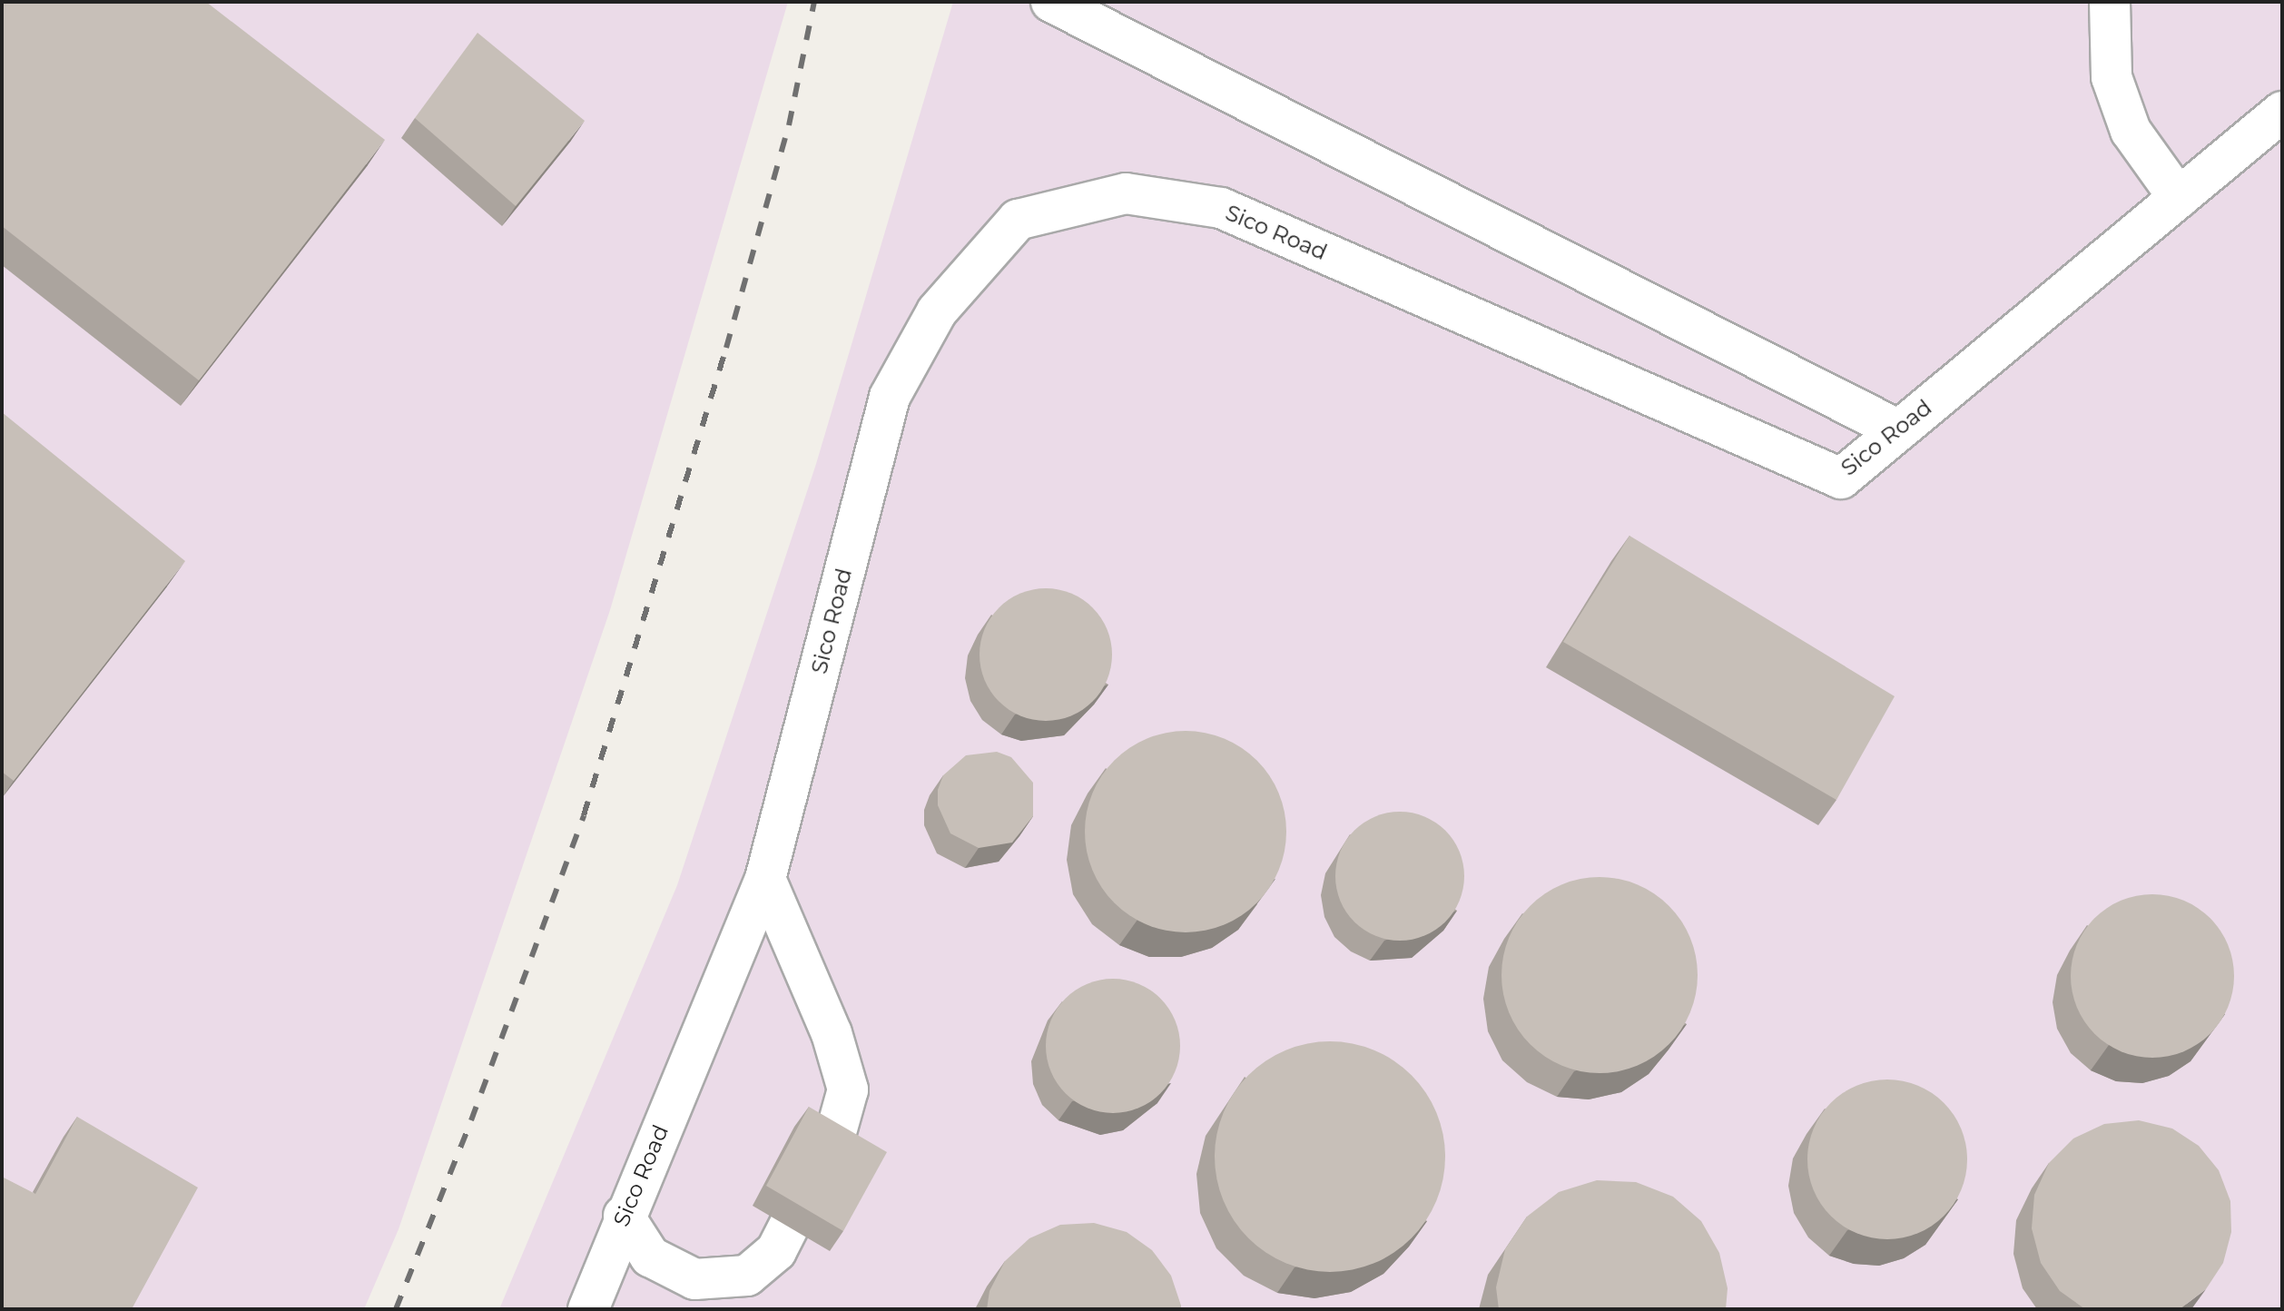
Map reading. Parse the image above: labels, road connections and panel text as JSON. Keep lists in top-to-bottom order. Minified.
{"streets":{"lane":["Sico Road"]}}
